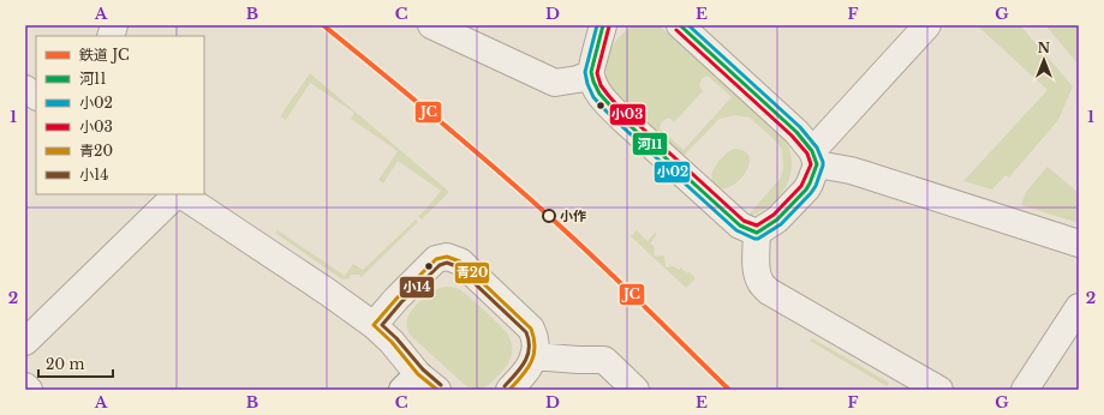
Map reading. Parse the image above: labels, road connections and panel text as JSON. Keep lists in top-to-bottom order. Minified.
{"places":["小作"],"lines":["rail line JC","transit line 河11","transit line 小02","transit line 小03","transit line 青20","transit line 小14"],"legend":["鉄道 JC","河11","小02","小03","青20","小14"],"scale_bar":"20 m","north":"top","grid":{"columns":["A","B","C","D","E","F","G"],"rows":["1","2"]}}
